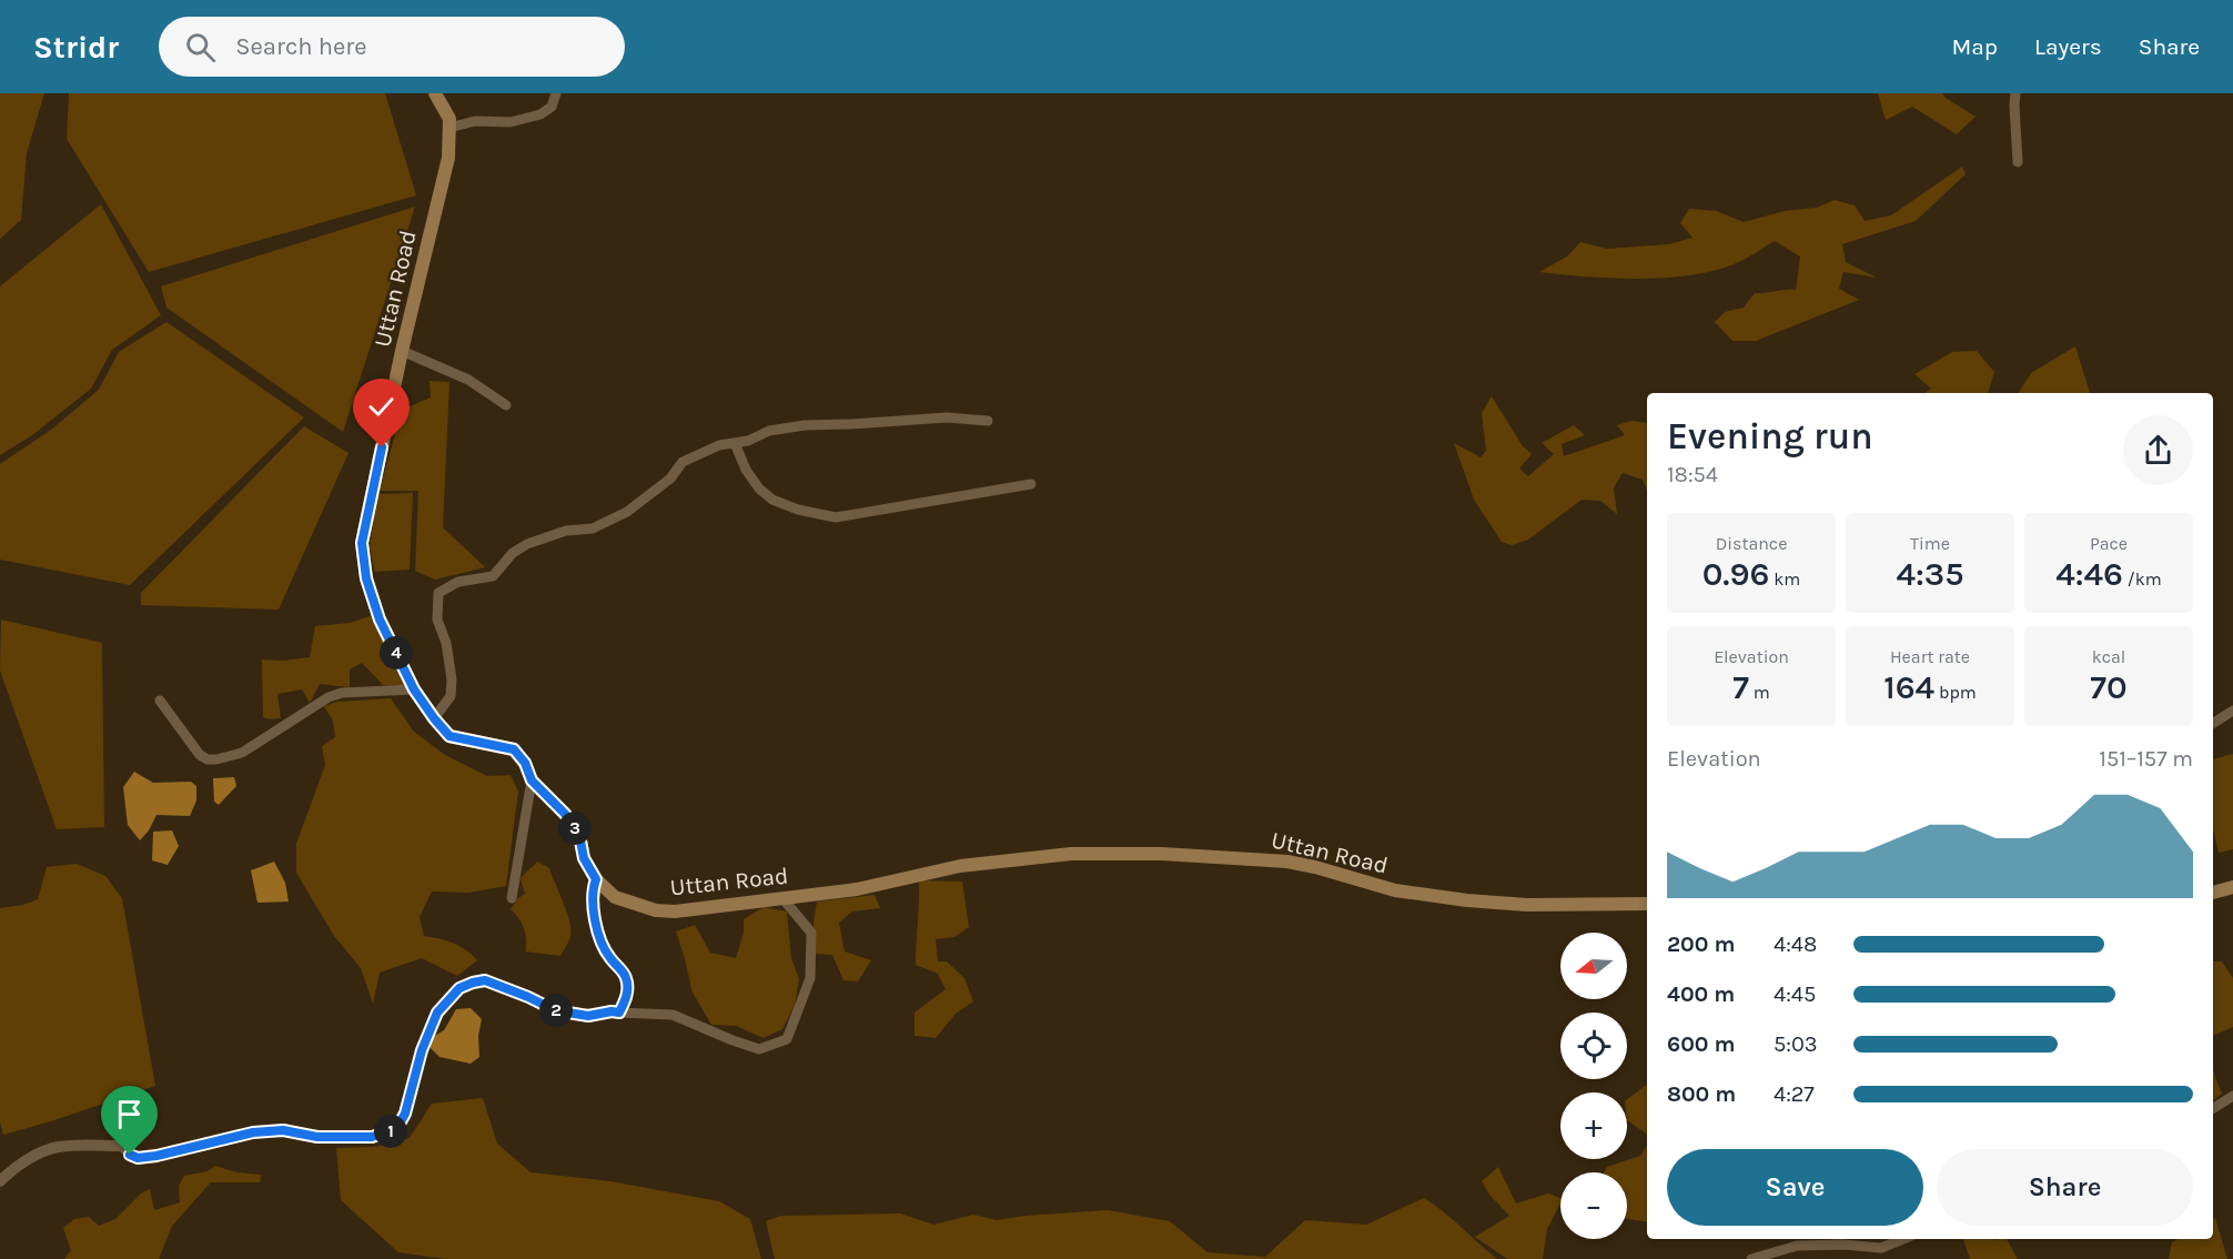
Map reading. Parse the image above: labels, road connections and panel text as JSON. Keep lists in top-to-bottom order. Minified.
{"streets":{"main road":["Uttan Road"]},"north":"left","page":{"header":"Stridr","search":"Search here","nav":["Map","Layers","Share"],"heading":["Evening run","18:54"],"stats":[["Distance","0.96 km"],["Time","4:35"],["Pace","4:46 /km"],["Elevation","7 m"],["Heart rate","164 bpm"],["kcal","70"]],"pins":["4","3","2","1"],"chart":["Elevation","151–157 m"],"list":[{"name":"200 m","note":"4:48"},{"name":"400 m","note":"4:45"},{"name":"600 m","note":"5:03"},{"name":"800 m","note":"4:27"}],"map_buttons":["+","−"],"buttons":["Save","Share"]}}
